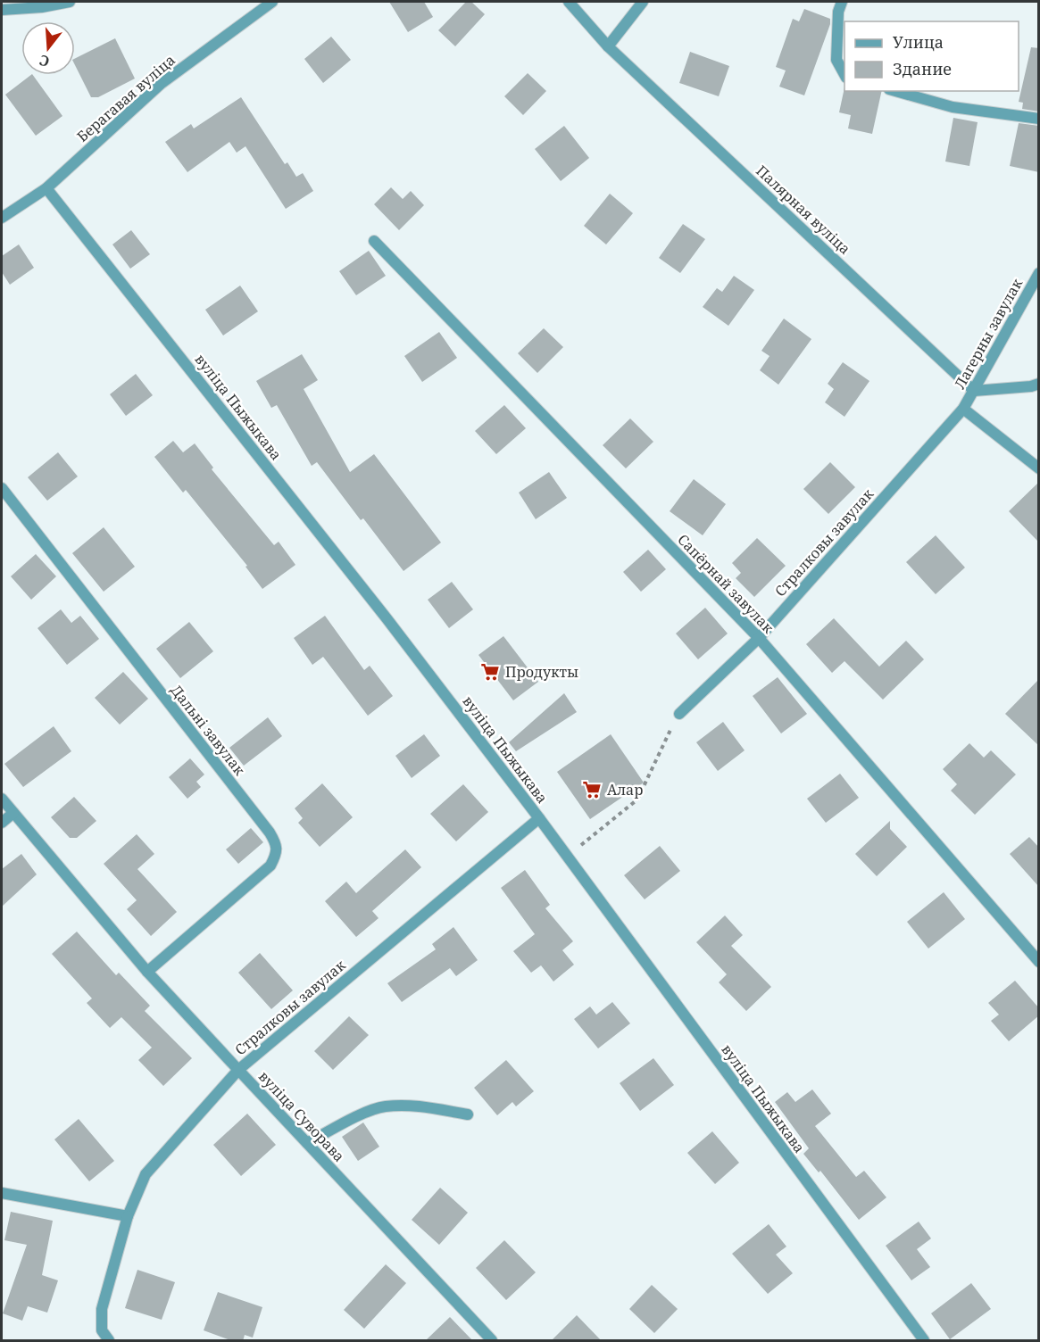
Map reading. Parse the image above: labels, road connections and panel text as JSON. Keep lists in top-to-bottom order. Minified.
{"streets":{"street":["Берагавая вуліца","Палярная вуліца","Лагерны завулак","вуліца Пыжыкава","Стралковы завулак","Сапёрнай завулак","Дальні завулак","вуліца Суворава"]},"crossings":[["Берагавая вуліца","вуліца Пыжыкава"],["Палярная вуліца","Лагерны завулак"],["Лагерны завулак","Стралковы завулак"],["вуліца Пыжыкава","Стралковы завулак"],["Стралковы завулак","Сапёрнай завулак"],["Стралковы завулак","Дальні завулак"],["Стралковы завулак","вуліца Суворава"]],"places":{"supermarket":["Продукты","Алар"]},"legend":["Улица","Здание"],"north":"bottom"}
